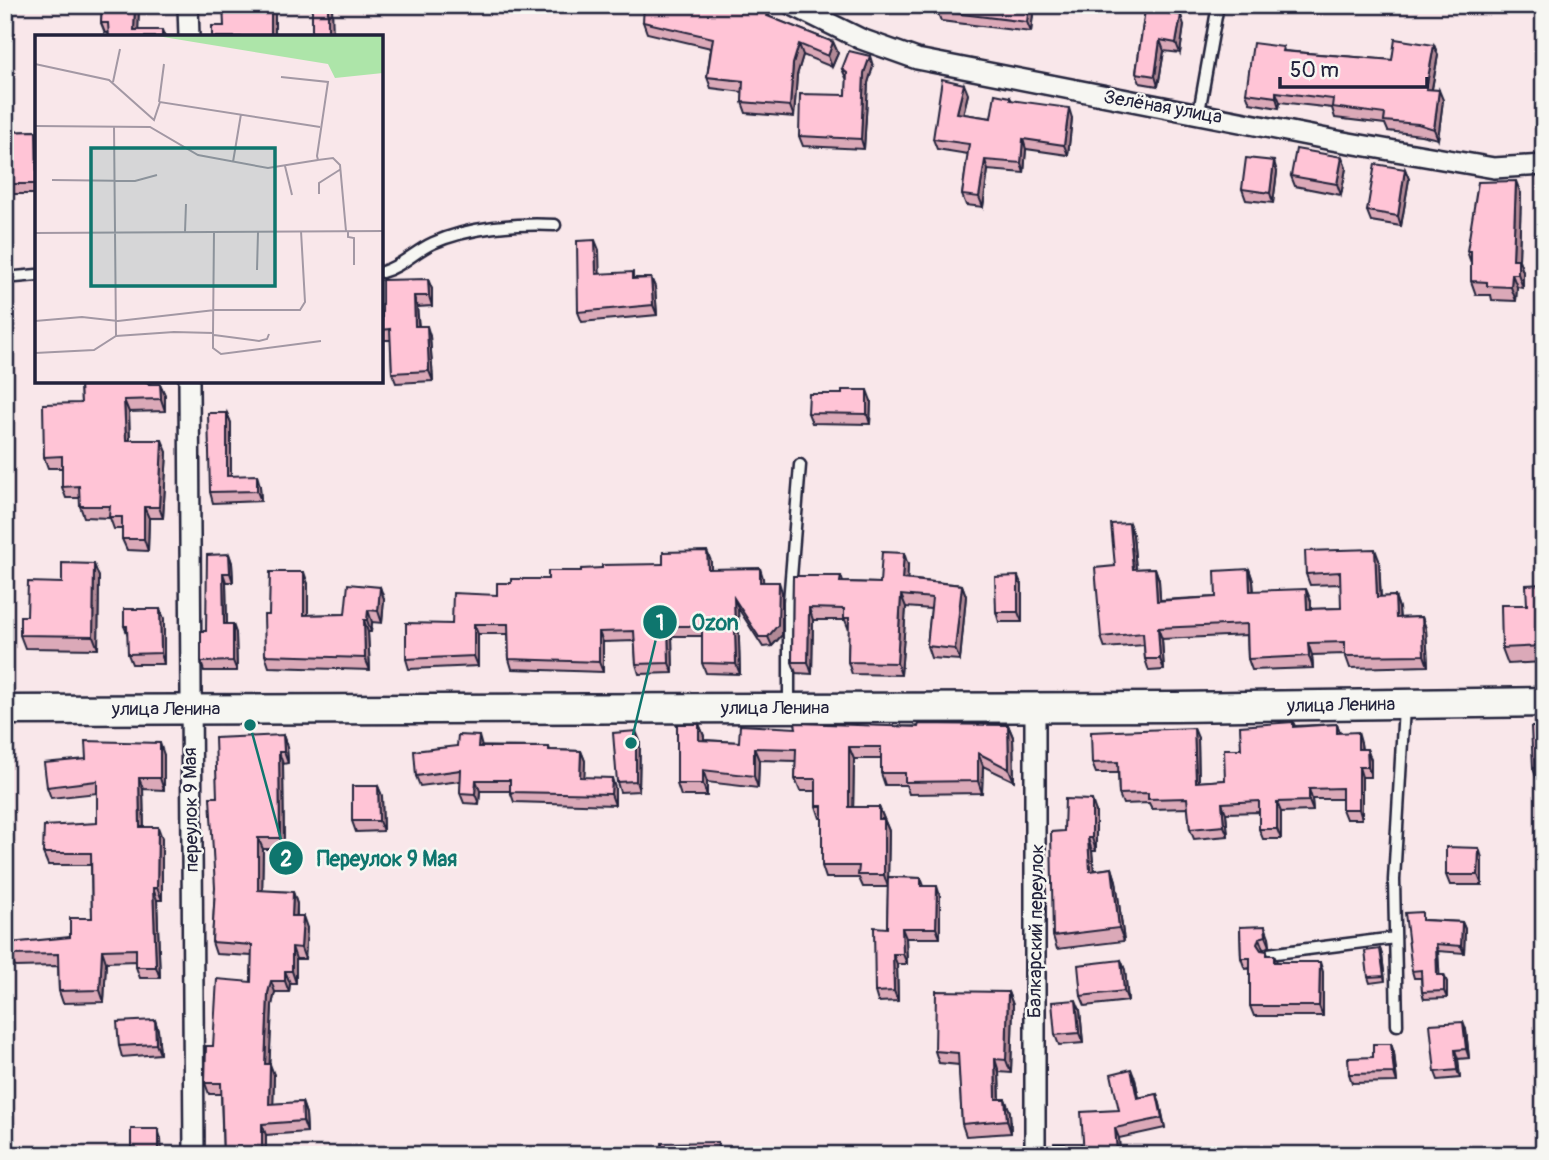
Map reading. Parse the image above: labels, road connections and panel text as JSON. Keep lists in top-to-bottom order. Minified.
{"streets":{"street":["Зелёная улица","улица Ленина","переулок 9 Мая","Балкарский переулок"]},"crossings":[["улица Ленина","переулок 9 Мая"],["улица Ленина","Балкарский переулок"]],"places":["Переулок 9 Мая","Ozon"],"scale_bar":"50 m"}
